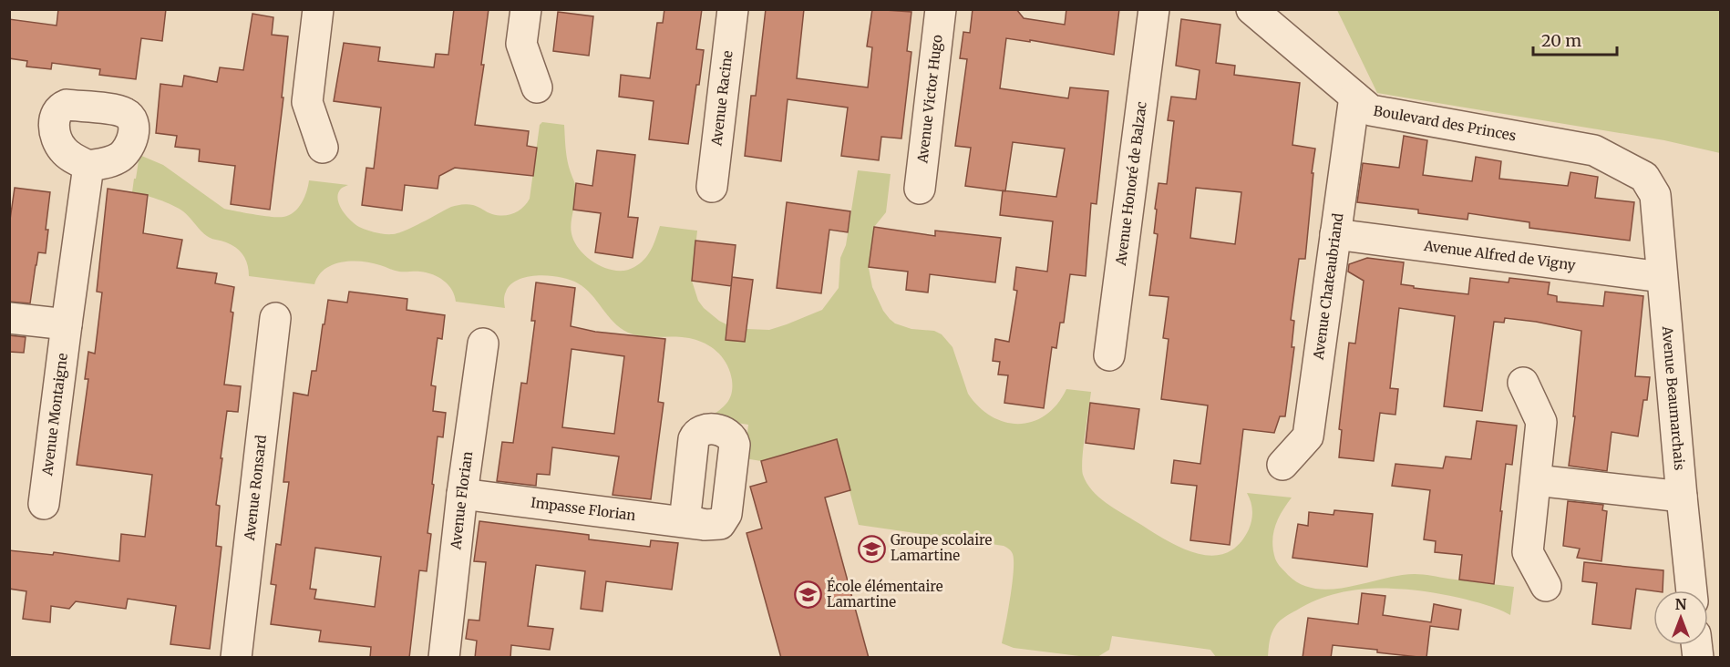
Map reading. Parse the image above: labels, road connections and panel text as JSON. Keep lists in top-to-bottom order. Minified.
{"streets":{"street":["Avenue Racine","Avenue Victor Hugo","Boulevard des Princes","Avenue Honoré de Balzac","Avenue Alfred de Vigny","Avenue Chateaubriand","Avenue Beaumarchais","Avenue Montaigne","Avenue Ronsard","Avenue Florian","Impasse Florian"]},"crossings":[["Boulevard des Princes","Avenue Chateaubriand"],["Boulevard des Princes","Avenue Beaumarchais"],["Avenue Alfred de Vigny","Avenue Chateaubriand"],["Avenue Alfred de Vigny","Avenue Beaumarchais"],["Avenue Florian","Impasse Florian"]],"places":{"school or university":["Groupe scolaire Lamartine","École élémentaire Lamartine"]},"scale_bar":"20 m","north":"top"}
